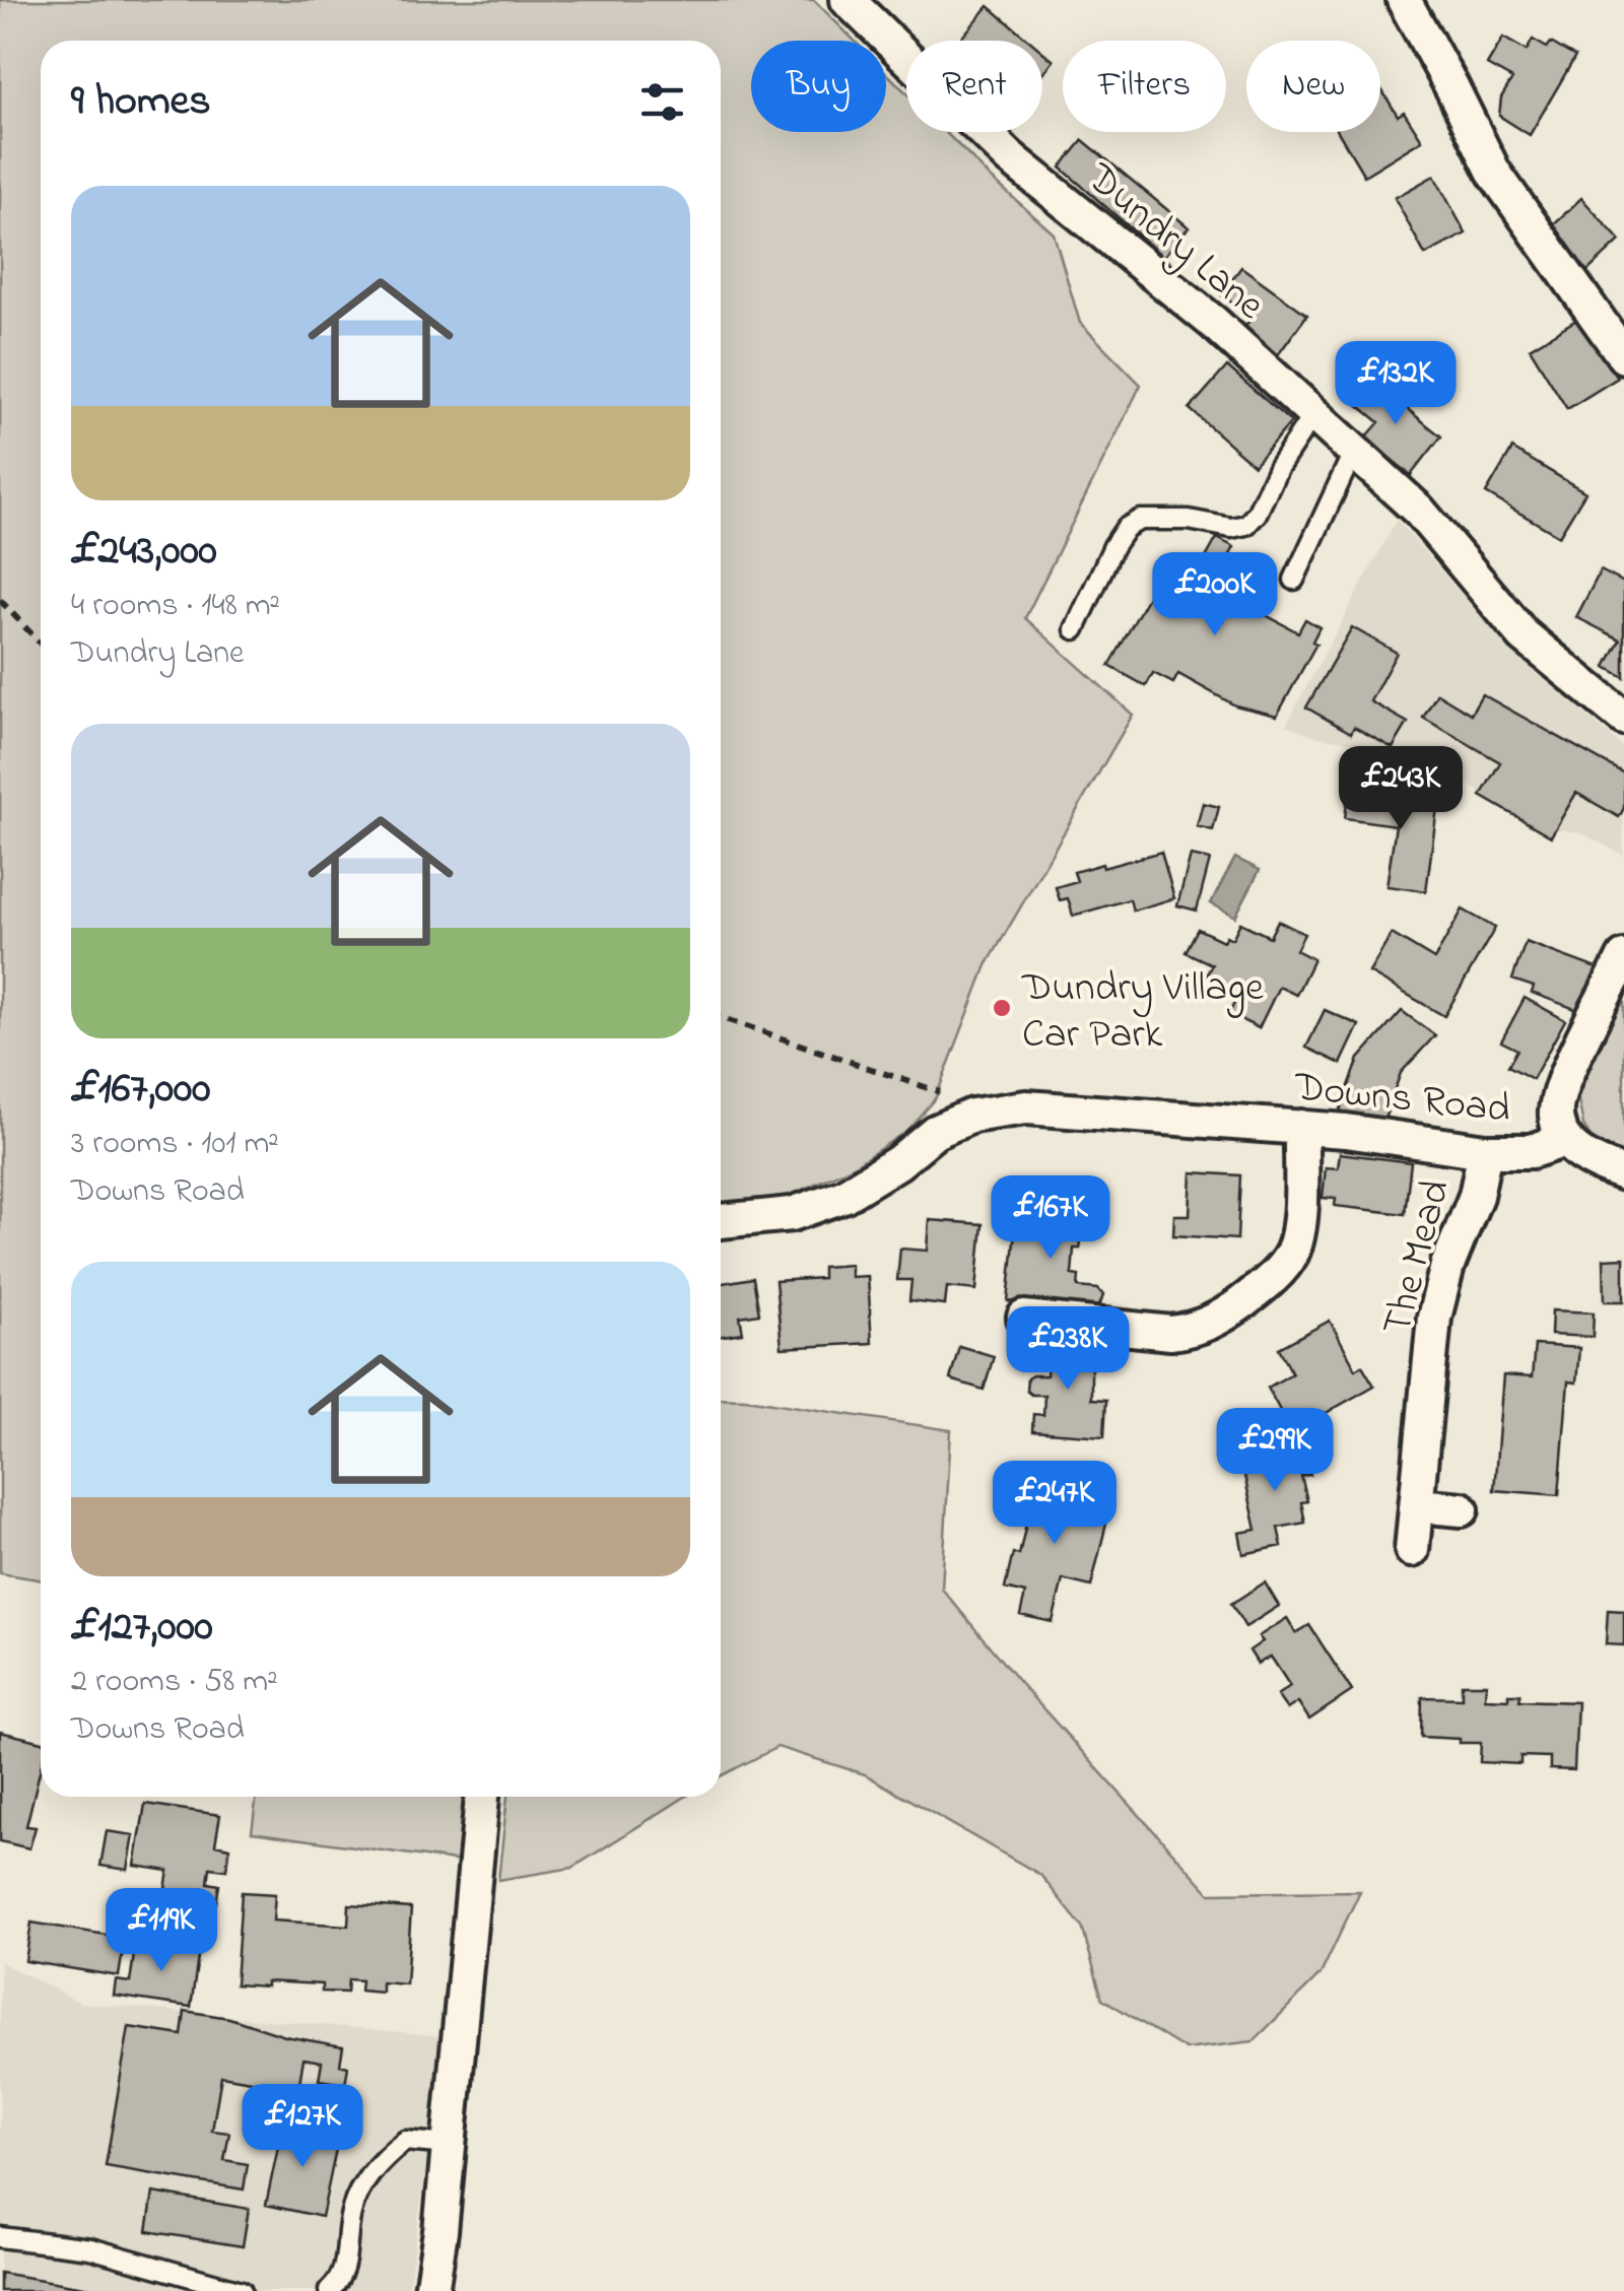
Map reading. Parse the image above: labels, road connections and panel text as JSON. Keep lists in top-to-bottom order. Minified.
{"streets":{"street":["Dundry Lane","Downs Road","The Mead"]},"crossings":[["Downs Road","The Mead"]],"places":["Dundry Village Car Park"],"page":{"chip":["Buy","Rent","Filters","New"],"heading":"9 homes","list":[{"name":"£243,000","note":"4 rooms · 148 m² · Dundry Lane"},{"name":"£167,000","note":"3 rooms · 101 m² · Downs Road"},{"name":"£127,000","note":"2 rooms · 58 m² · Downs Road"}],"price":["£132K","£200K","£243K","£167K","£238K","£299K","£247K","£119K","£127K"]}}
